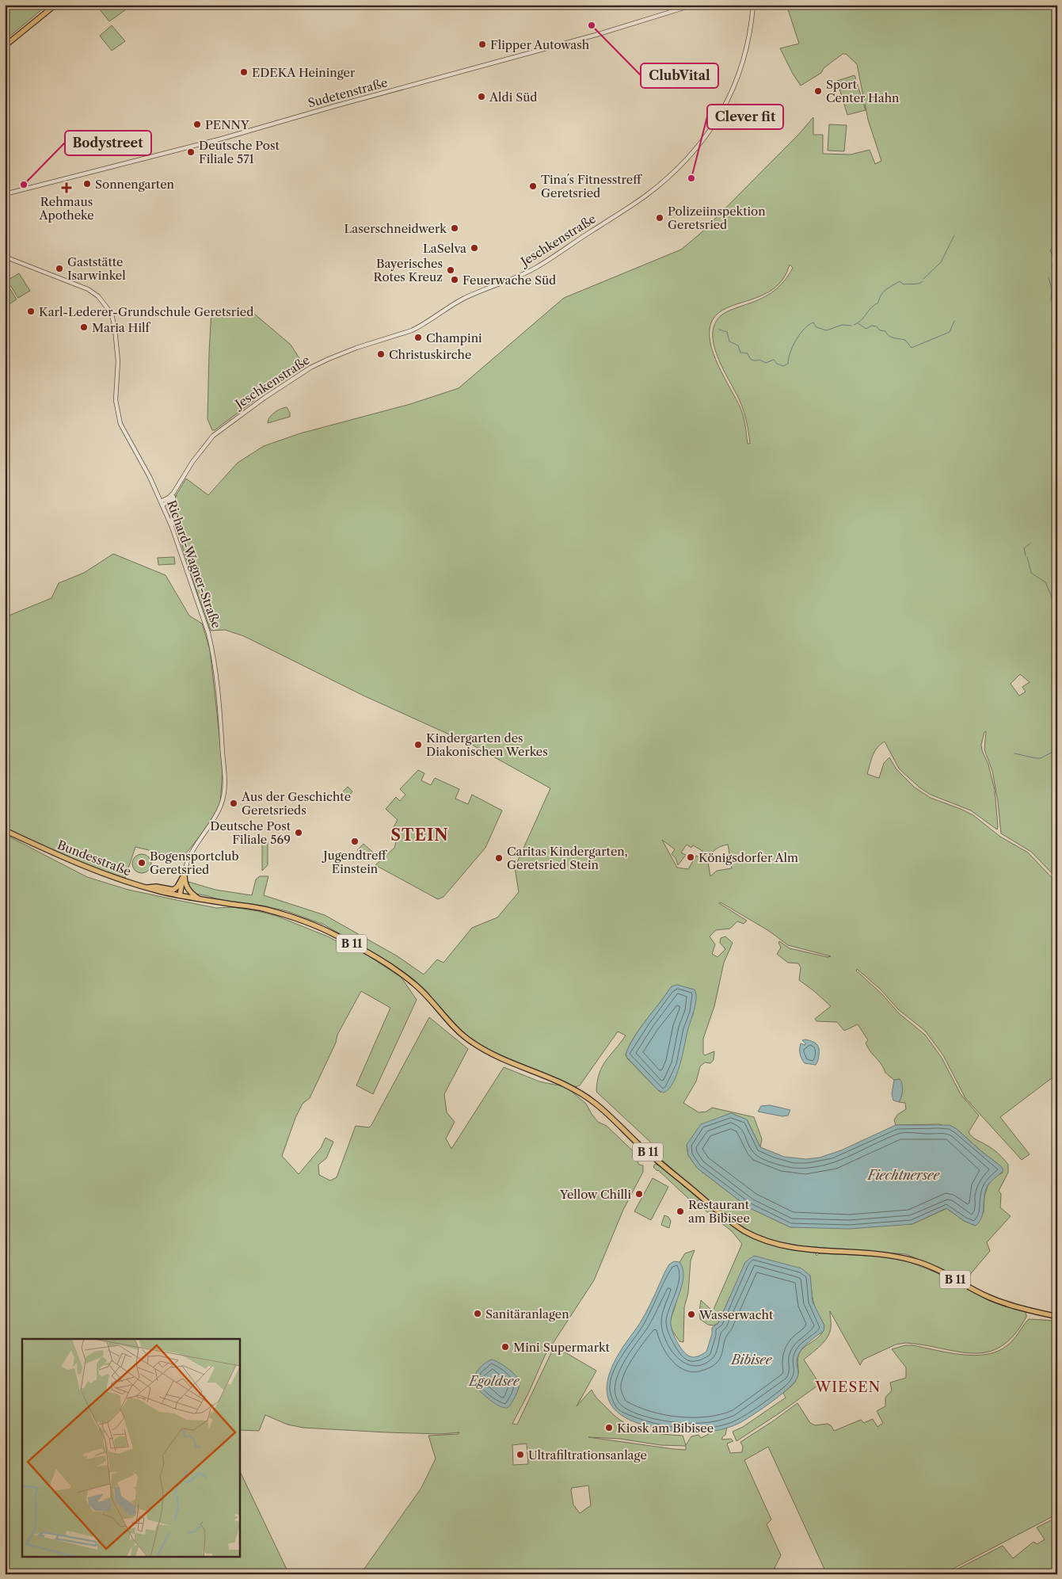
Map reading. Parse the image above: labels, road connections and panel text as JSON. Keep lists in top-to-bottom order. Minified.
{"streets":{"main road":["Bundesstraße","B 11"],"street":["Sudetenstraße","Jeschkenstraße","Richard-Wagner-Straße"]},"crossings":[["Jeschkenstraße","Richard-Wagner-Straße"],["Bundesstraße","B 11"]],"districts":["STEIN","WIESEN"],"water":["Fiechtnersee","Bibisee","Egoldsee"],"places":{"other":["ClubVital","Flipper Autowash","EDEKA Heininger","Sport Center Hahn","Aldi Süd","PENNY","Deutsche Post Filiale 571","Clever fit","Sonnengarten","Bodystreet","Tina´s Fitnesstreff Geretsried","Polizeiinspektion Geretsried","Laserschneidwerk","LaSelva","Gaststätte Isarwinkel","Bayerisches Rotes Kreuz","Feuerwache Süd","Karl-Lederer-Grundschule Geretsried","Maria Hilf","Champini","Christuskirche","Kindergarten des Diakonischen Werkes","Aus der Geschichte Geretsrieds","Deutsche Post Filiale 569","Jugendtreff Einstein","Königsdorfer Alm","Caritas Kindergarten, Geretsried Stein","Bogensportclub Geretsried","Yellow Chilli","Restaurant am Bibisee","Sanitäranlagen","Wasserwacht","Mini Supermarkt","Kiosk am Bibisee","Ultrafiltrationsanlage"],"health":["Rehmaus Apotheke"]}}
